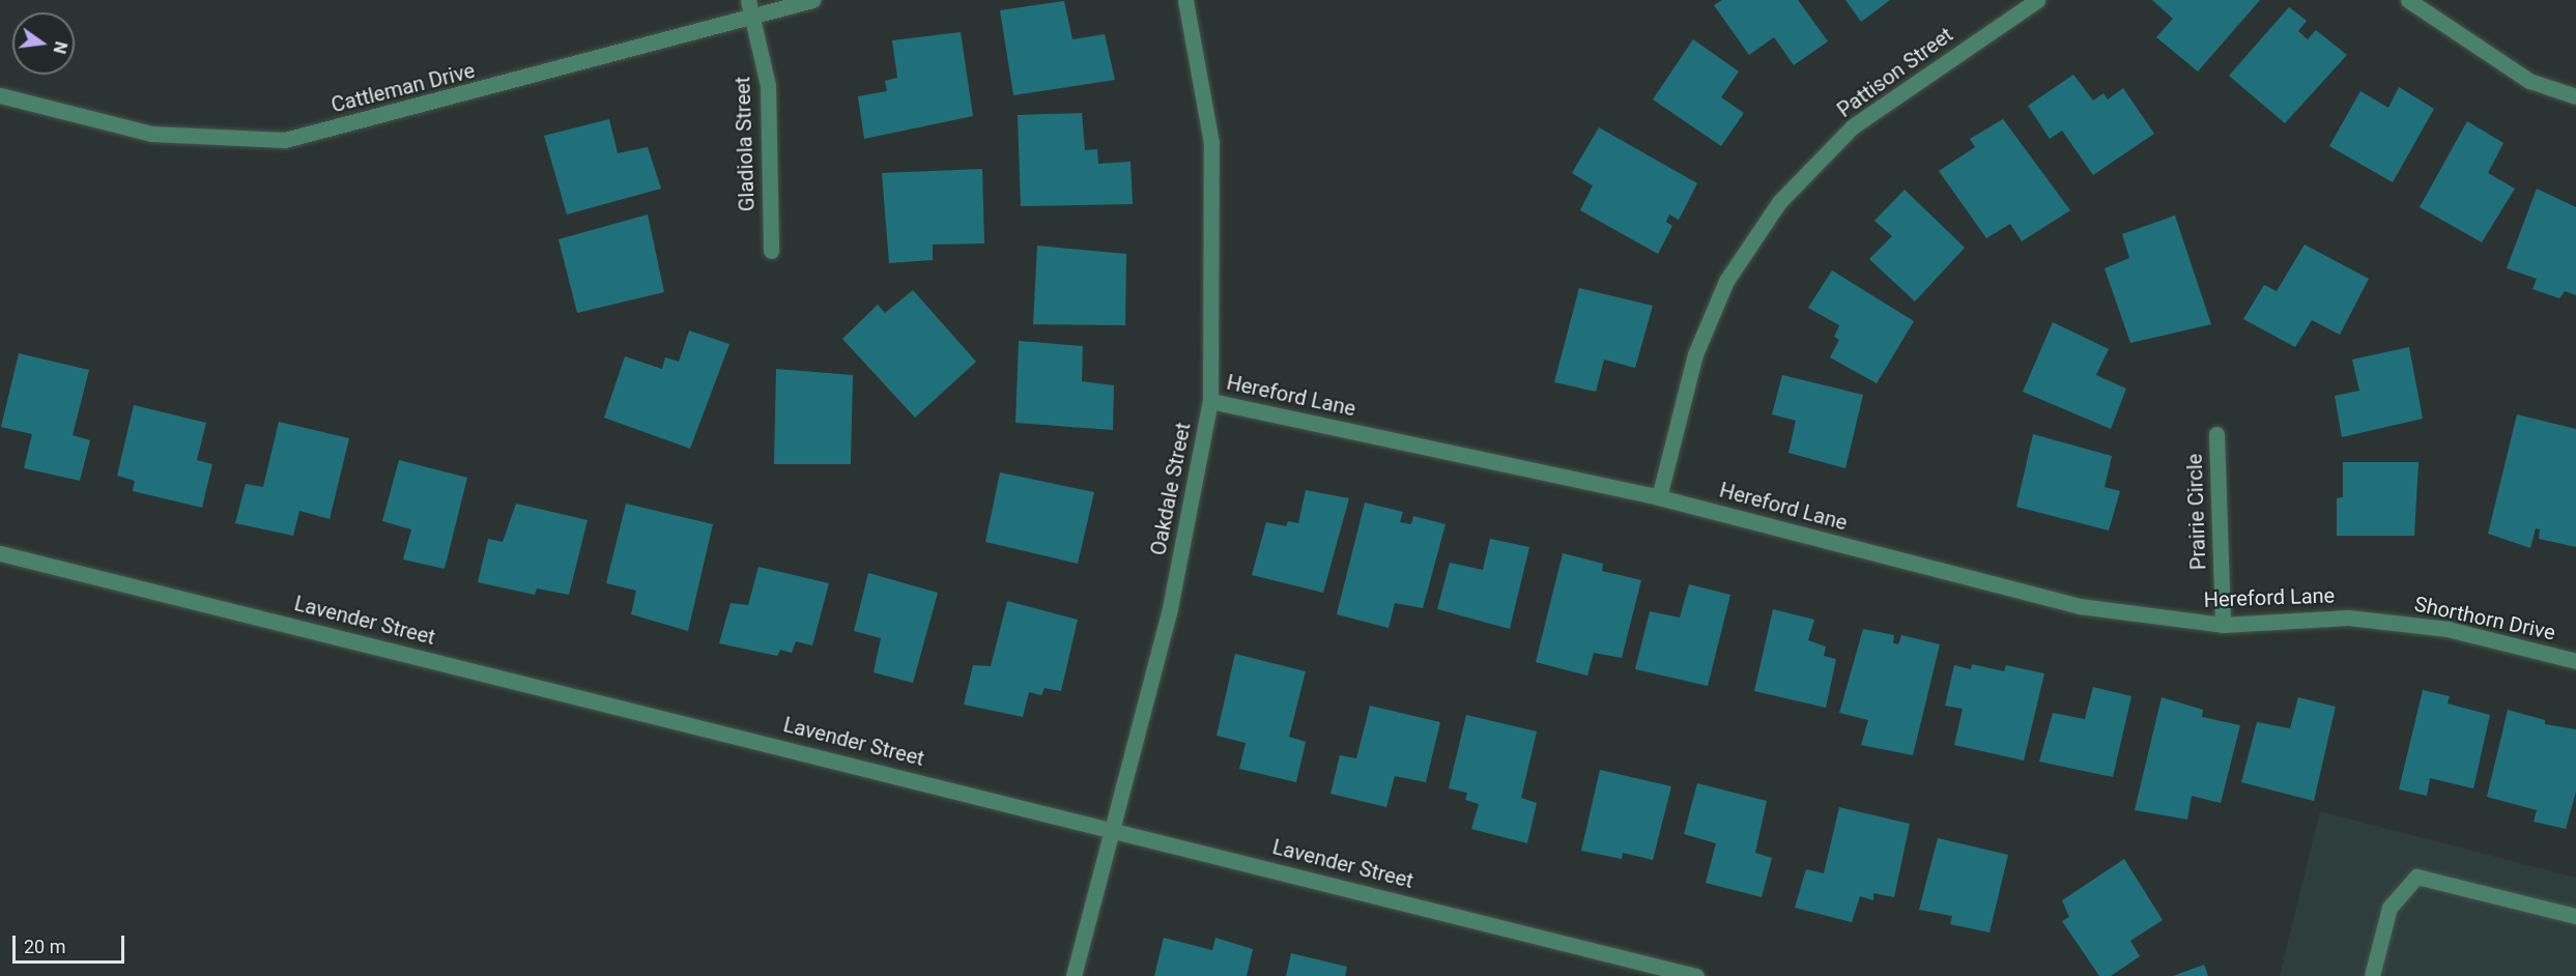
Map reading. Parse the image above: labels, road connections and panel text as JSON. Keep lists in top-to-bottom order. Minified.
{"streets":{"street":["Pattison Street","Cattleman Drive","Gladiola Street","Hereford Lane","Oakdale Street","Prairie Circle","Shorthorn Drive","Lavender Street"]},"crossings":[["Pattison Street","Hereford Lane"],["Cattleman Drive","Gladiola Street"],["Hereford Lane","Oakdale Street"],["Hereford Lane","Prairie Circle"],["Hereford Lane","Shorthorn Drive"],["Oakdale Street","Lavender Street"]],"scale_bar":"20 m","north":"right"}
